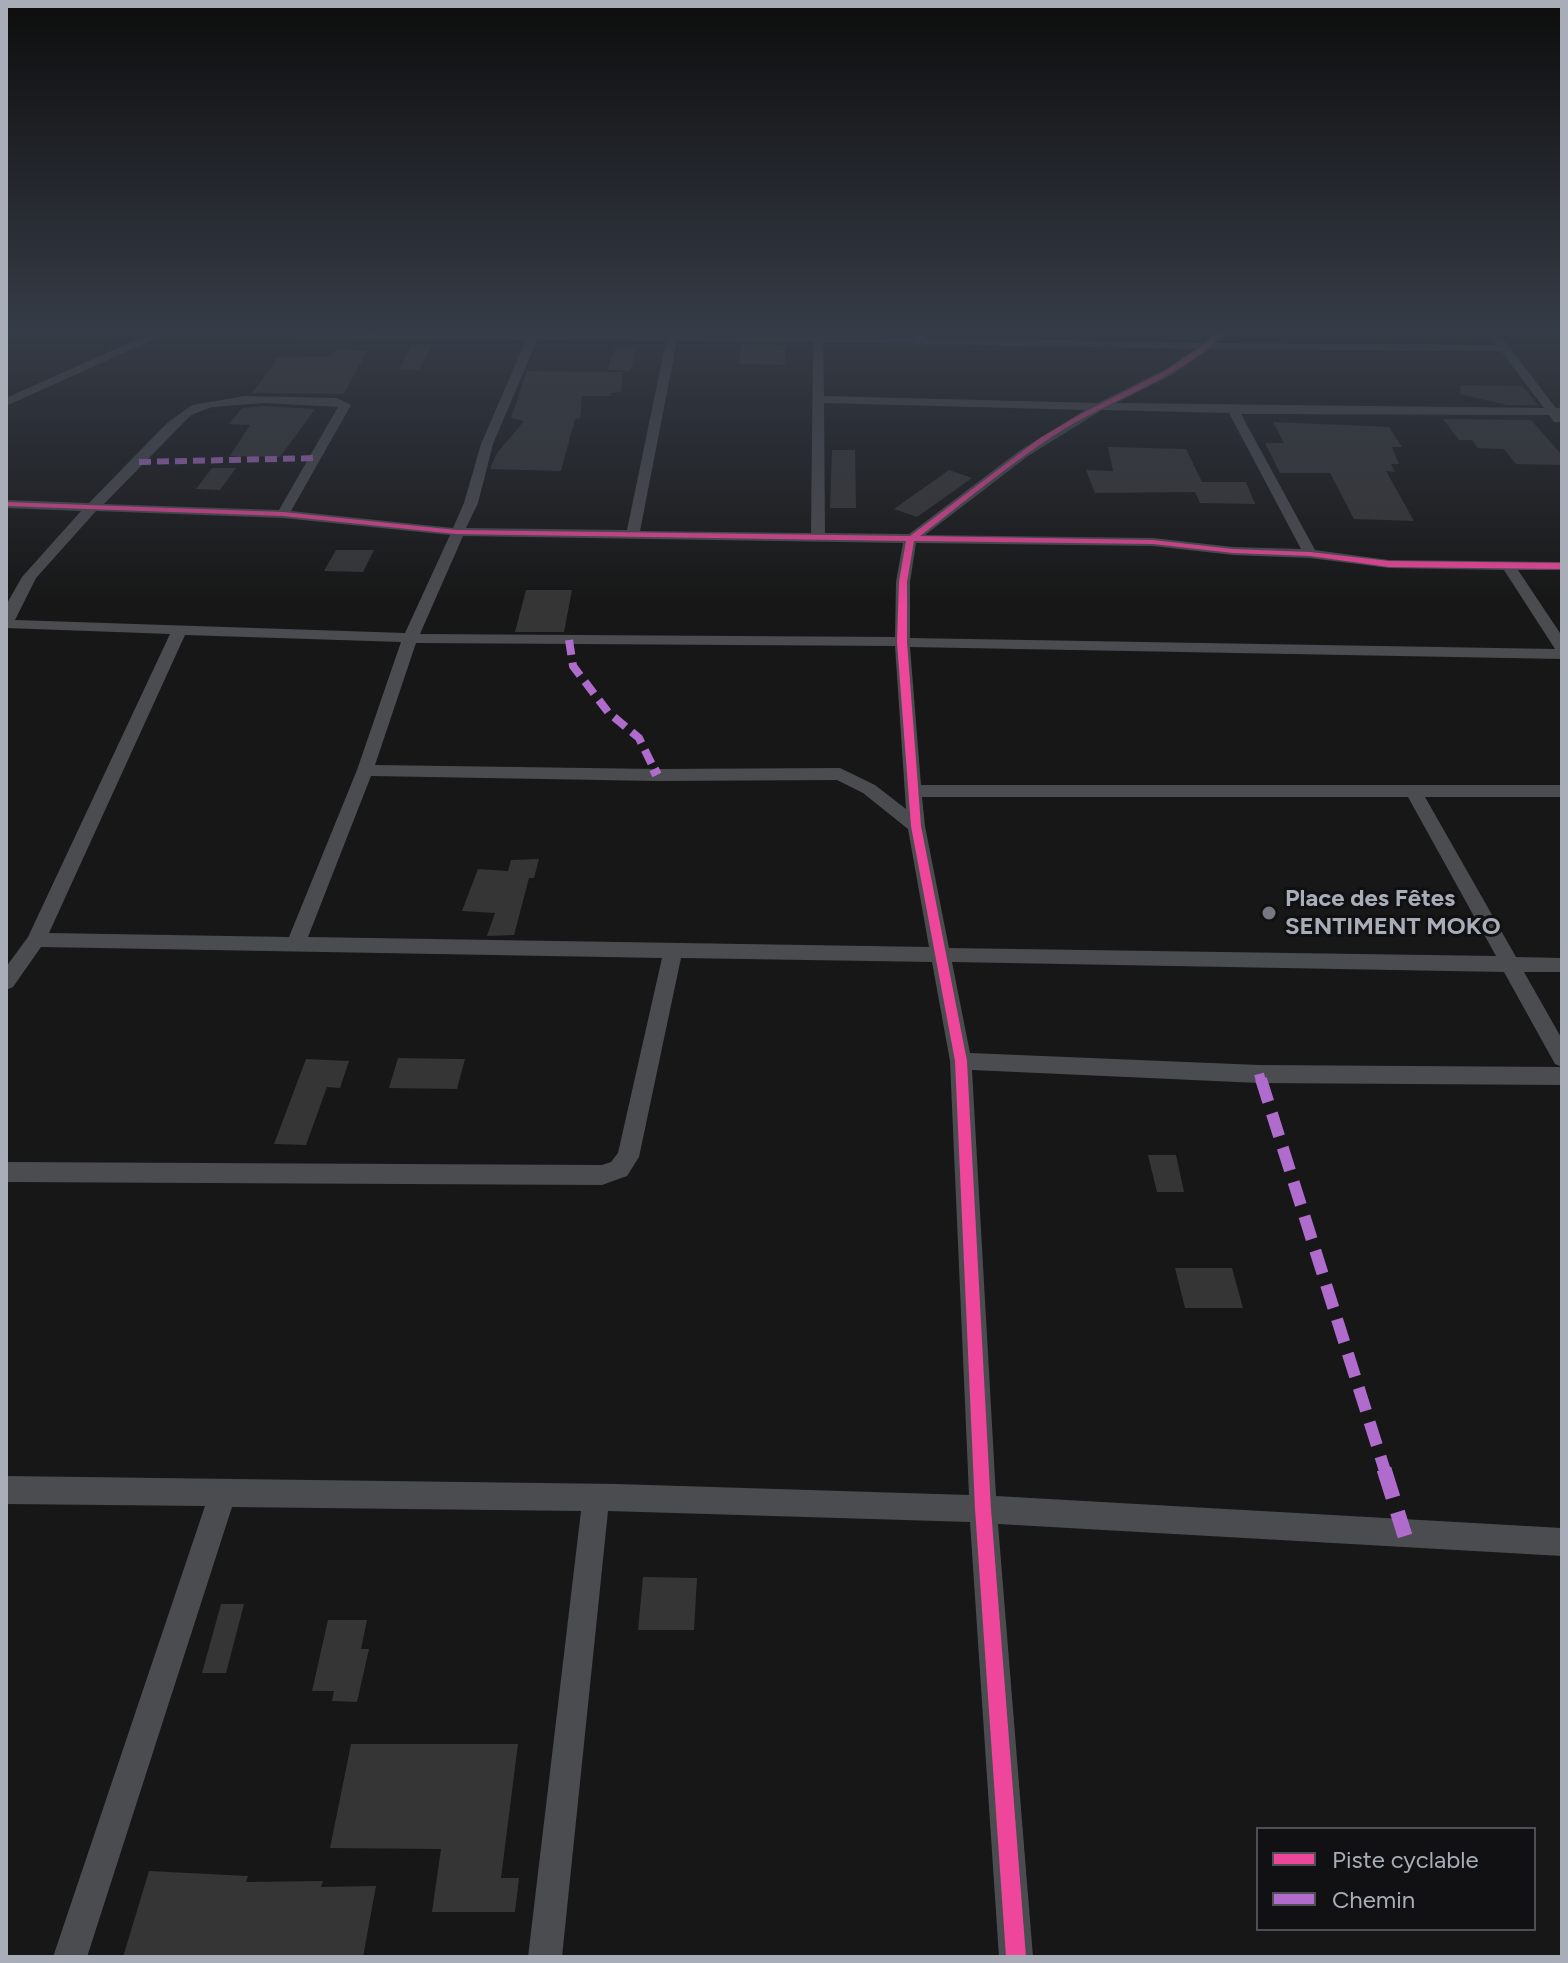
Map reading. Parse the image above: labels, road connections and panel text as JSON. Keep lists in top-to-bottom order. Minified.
{"places":["Place des Fêtes SENTIMENT MOKO"],"legend":["Piste cyclable","Chemin"]}
